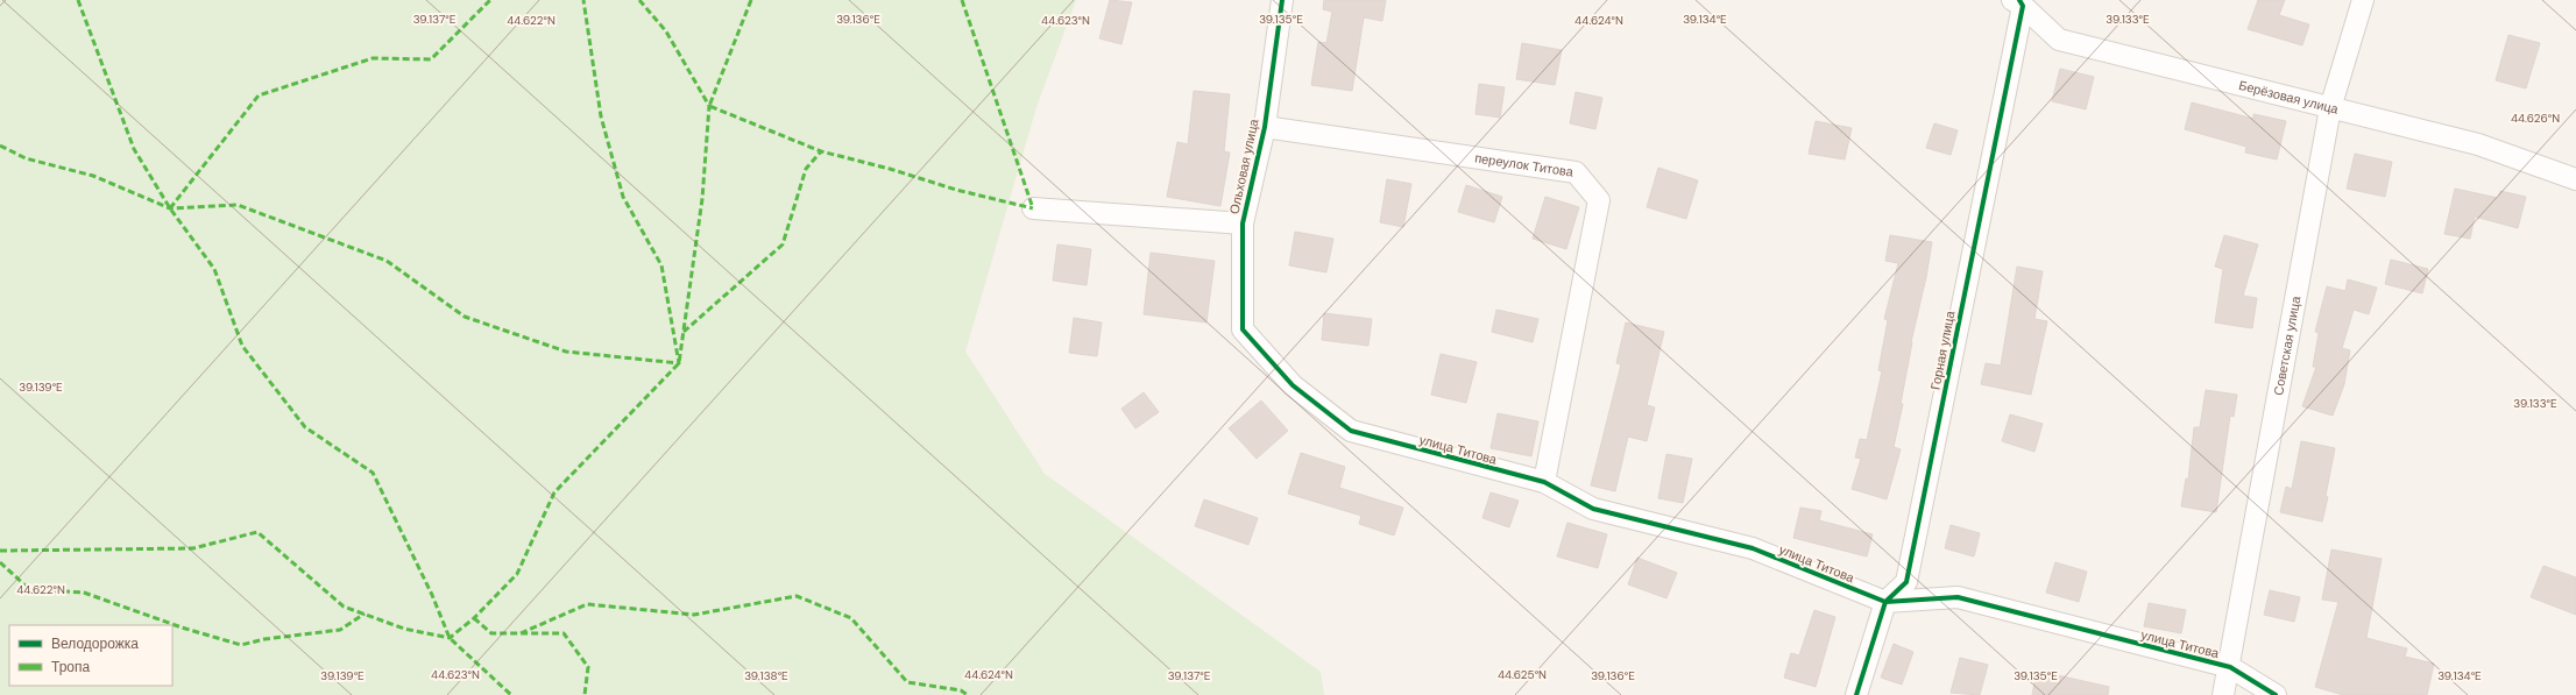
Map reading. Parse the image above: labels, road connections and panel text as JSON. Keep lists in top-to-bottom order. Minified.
{"streets":{"street":["Берёзовая улица","Ольховая улица","переулок Титова","Советская улица","Горная улица","улица Титова"]},"crossings":[["Берёзовая улица","Советская улица"],["Берёзовая улица","Горная улица"],["Ольховая улица","переулок Титова"],["Ольховая улица","улица Титова"],["переулок Титова","улица Титова"],["Советская улица","улица Титова"],["Горная улица","улица Титова"]],"legend":["Велодорожка","Тропа"],"coordinates":["39.134°E","39.137°E","39.136°E","39.135°E","39.133°E","44.622°N","44.623°N","44.624°N","44.626°N","39.139°E","44.625°N","39.138°E"]}
